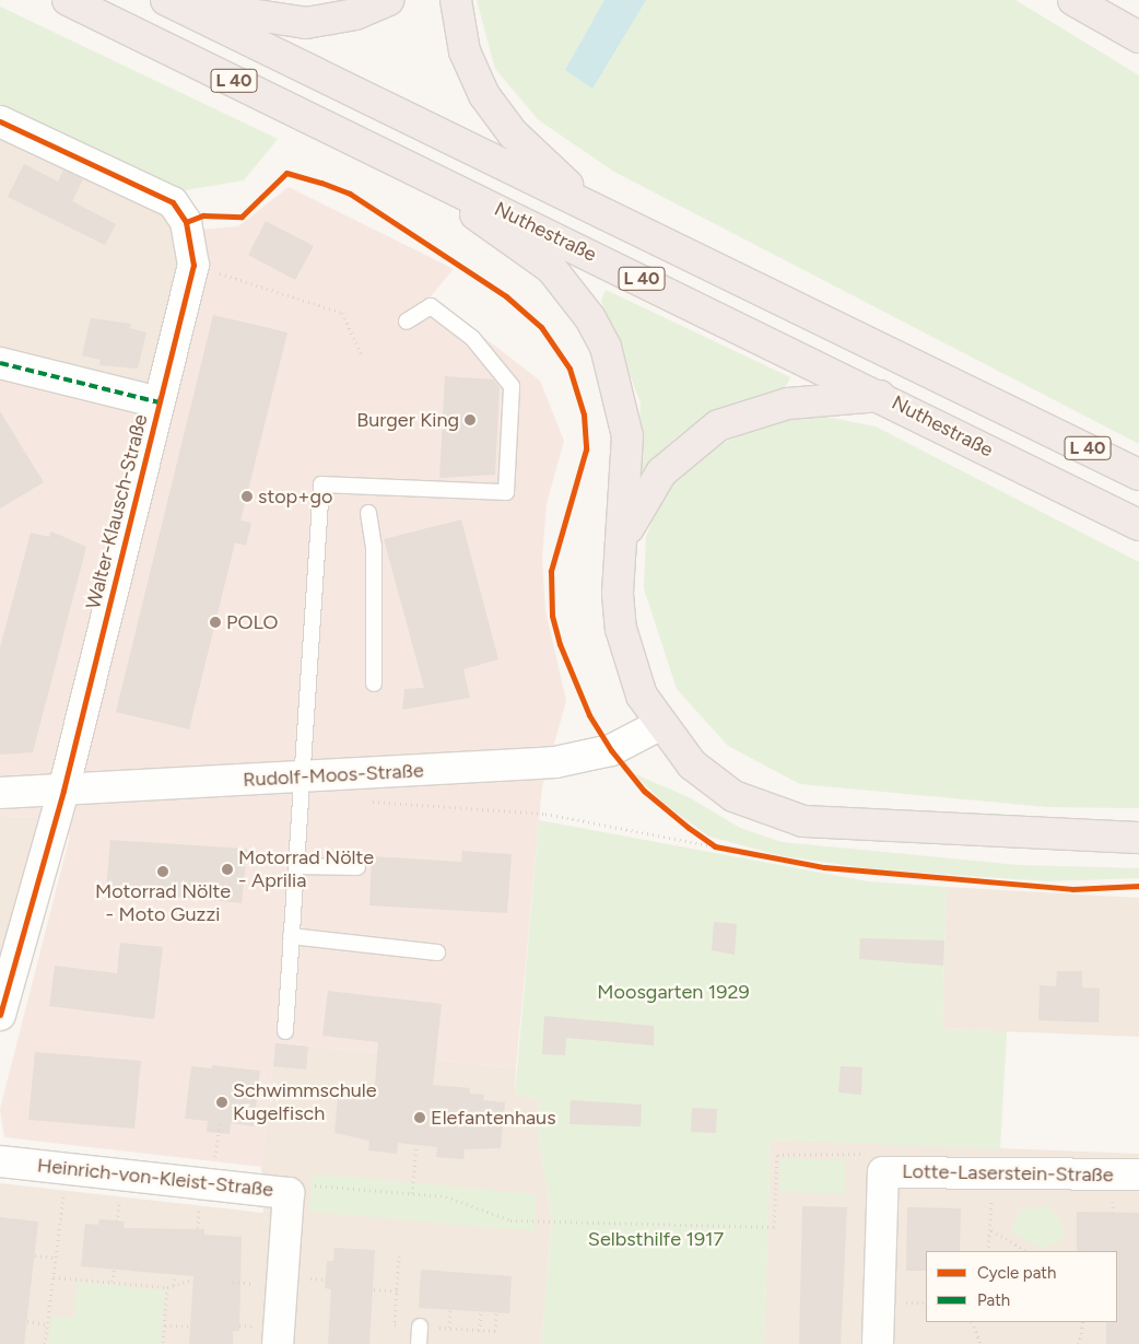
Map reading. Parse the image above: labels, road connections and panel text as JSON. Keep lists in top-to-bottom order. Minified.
{"streets":{"highway":["L 40","Nuthestraße"],"street":["Walter-Klausch-Straße","Rudolf-Moos-Straße","Lotte-Laserstein-Straße","Heinrich-von-Kleist-Straße"]},"crossings":[["Walter-Klausch-Straße","Rudolf-Moos-Straße"]],"parks":["Moosgarten 1929","Selbsthilfe 1917"],"places":["Burger King","stop+go","POLO","Motorrad Nölte - Aprilia","Motorrad Nölte - Moto Guzzi","Schwimmschule Kugelfisch","Elefantenhaus"],"legend":["Cycle path","Path"]}
